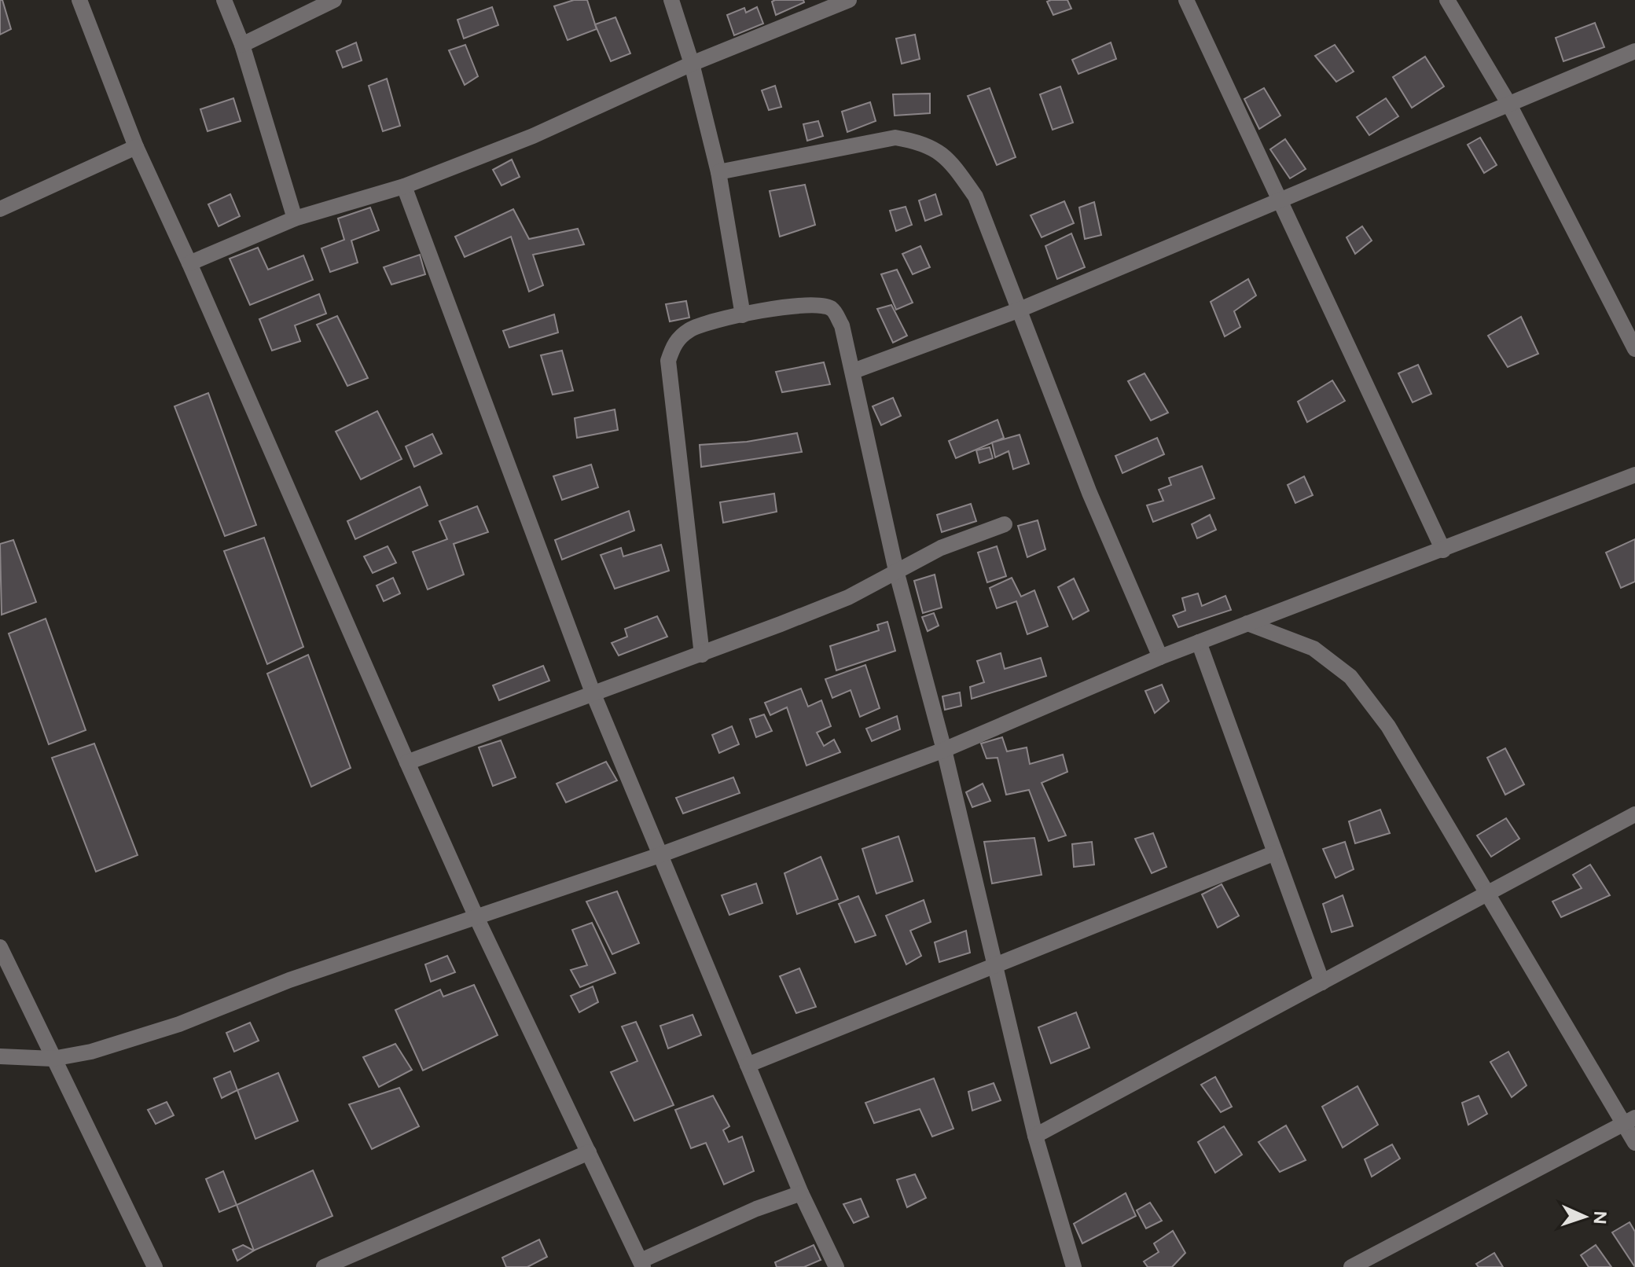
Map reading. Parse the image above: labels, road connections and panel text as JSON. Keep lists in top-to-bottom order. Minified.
{"north":"right"}
